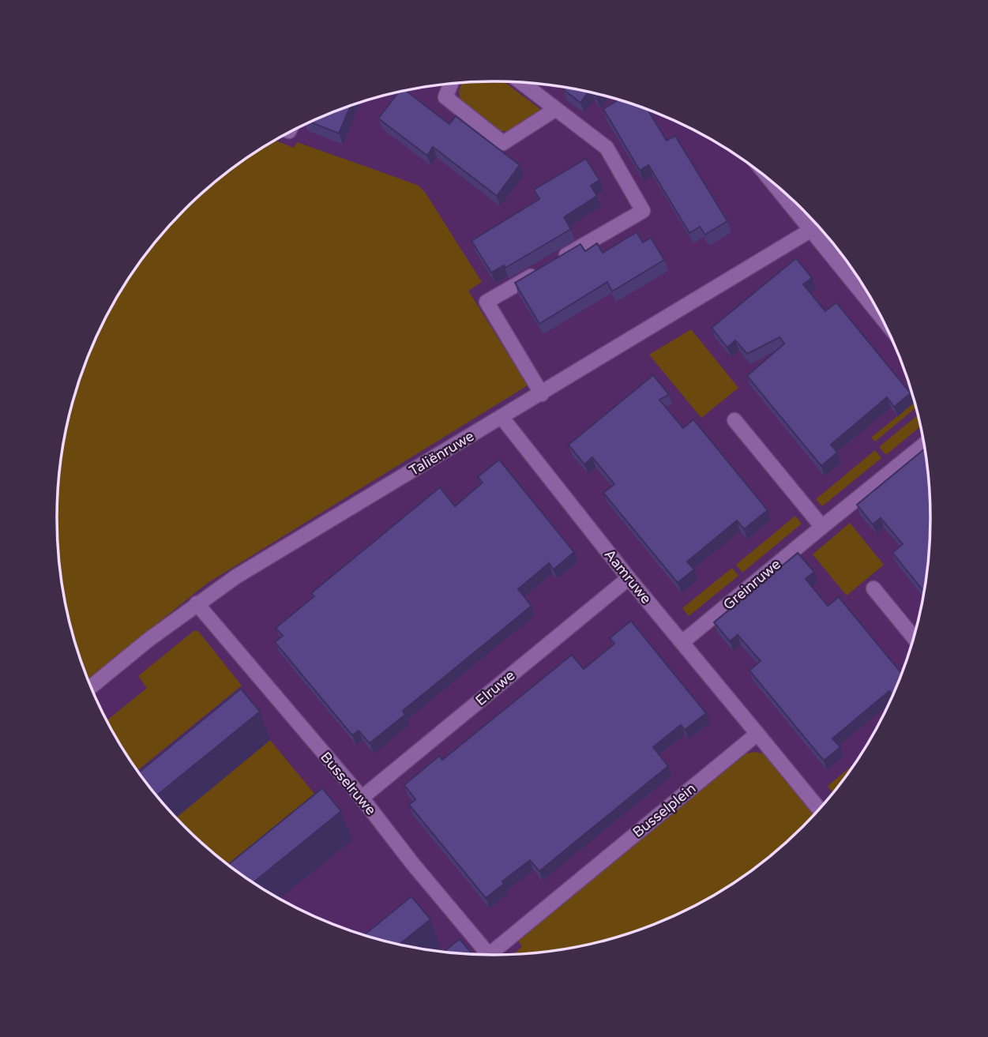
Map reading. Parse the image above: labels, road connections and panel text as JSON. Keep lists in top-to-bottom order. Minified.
{"streets":{"street":["Taliënruwe","Aamruwe","Greinruwe","Elruwe","Busselruwe","Busselplein"]},"crossings":[["Taliënruwe","Aamruwe"],["Taliënruwe","Busselruwe"],["Aamruwe","Greinruwe"],["Aamruwe","Elruwe"],["Aamruwe","Busselplein"],["Elruwe","Busselruwe"]]}
